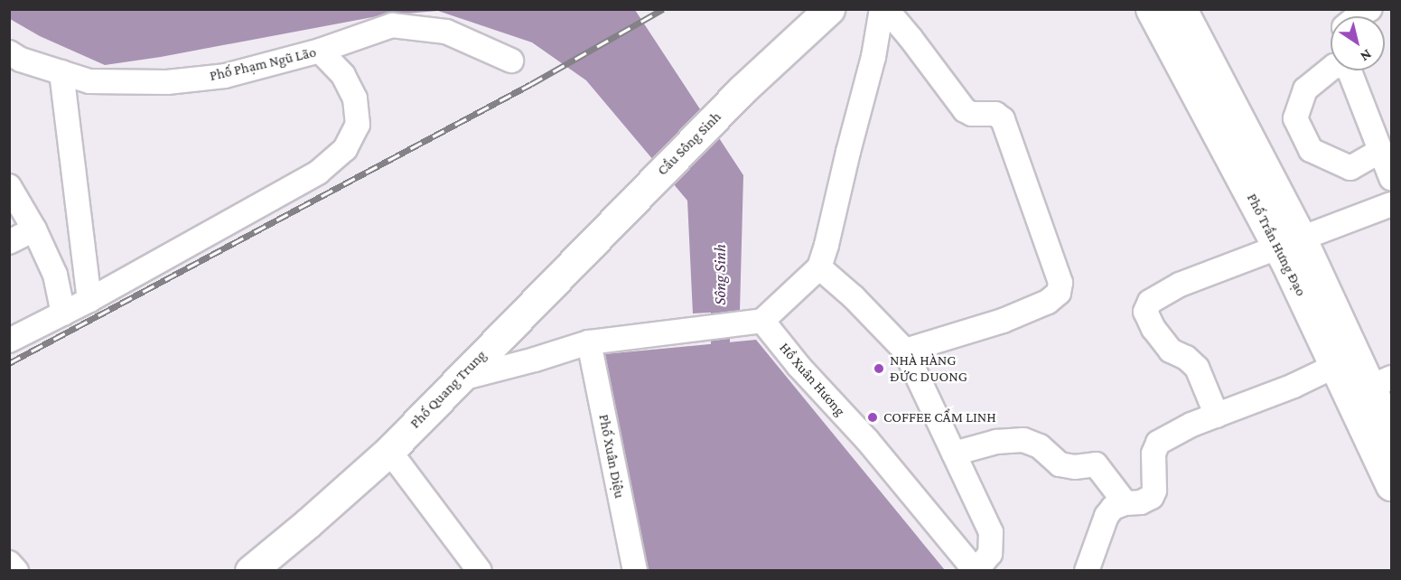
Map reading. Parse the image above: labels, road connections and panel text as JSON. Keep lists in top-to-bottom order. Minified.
{"streets":{"main road":["Cầu Sông Sinh","Phố Trần Hưng Đạo","Phố Quang Trung"],"street":["Phố Phạm Ngũ Lão","Hồ Xuân Hương","Phố Xuân Diệu"]},"crossings":[["Cầu Sông Sinh","Phố Quang Trung"]],"water":["Sông Sinh"],"places":["NHÀ HÀNG ĐỨC DUONG","COFFEE CẨM LINH"],"north":"bottom right"}
